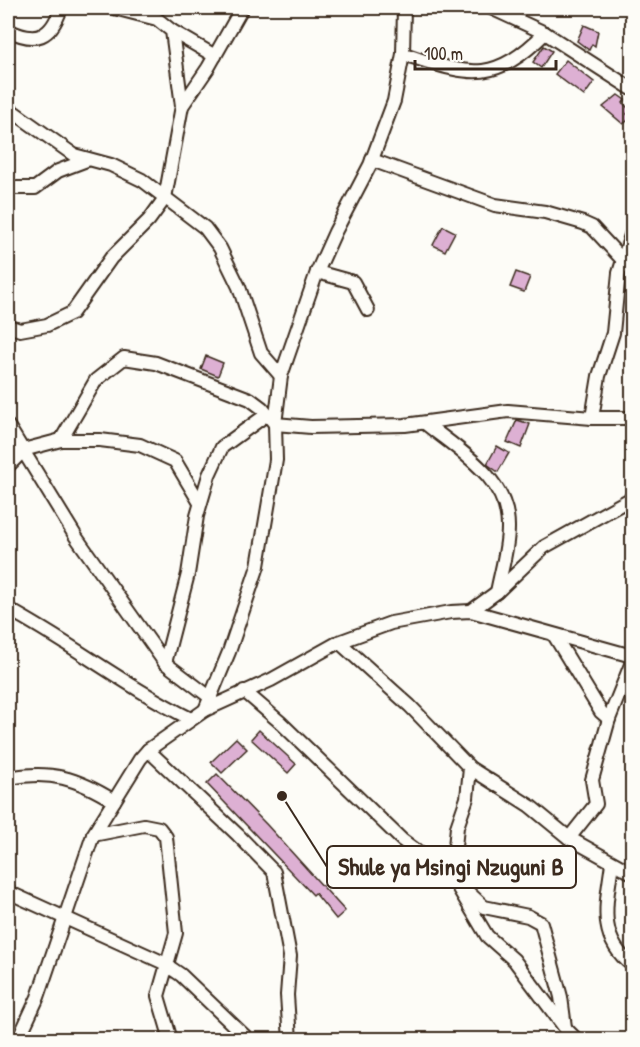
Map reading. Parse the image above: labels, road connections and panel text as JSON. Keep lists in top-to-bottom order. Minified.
{"places":["Shule ya Msingi Nzuguni B"],"scale_bar":"100 m"}
